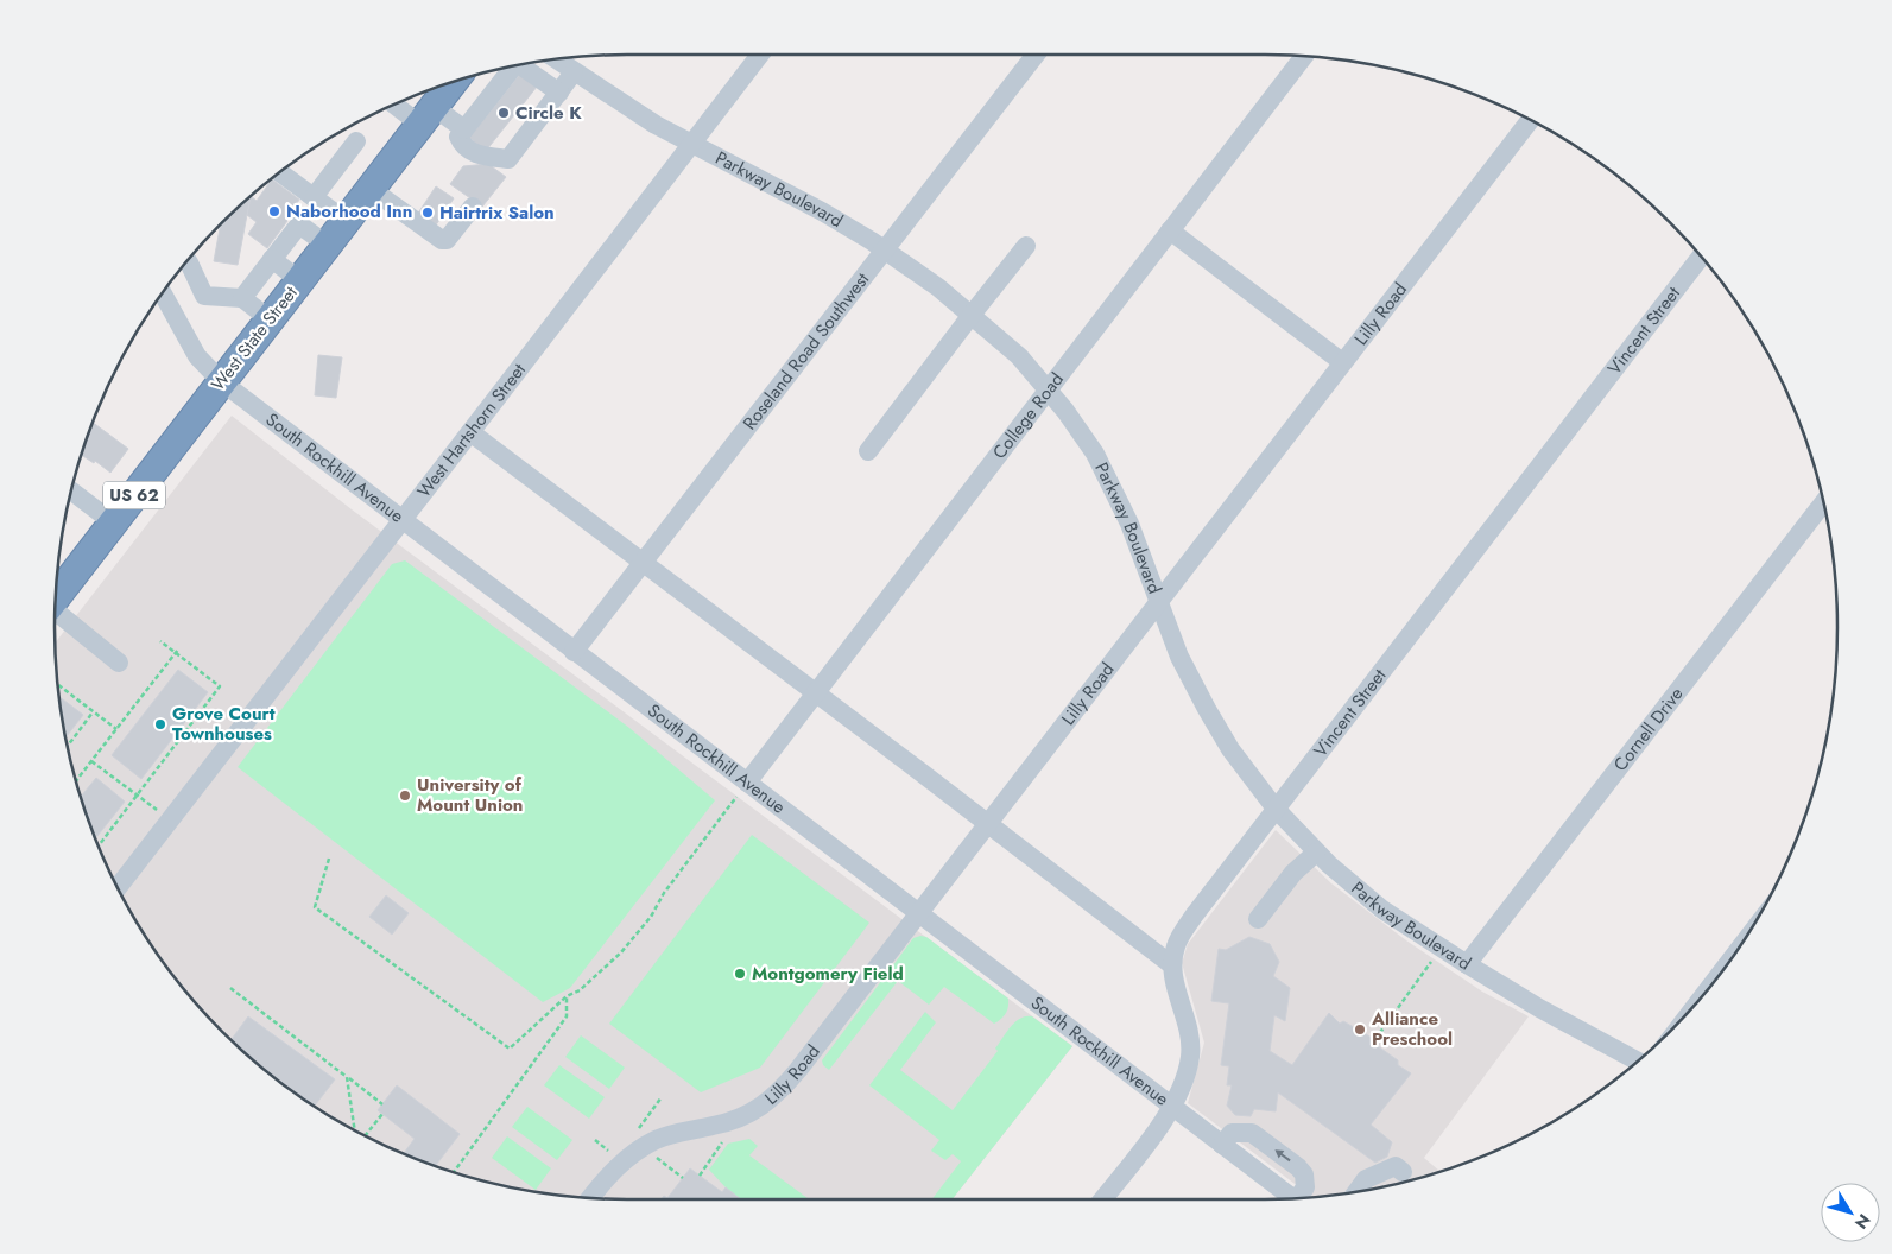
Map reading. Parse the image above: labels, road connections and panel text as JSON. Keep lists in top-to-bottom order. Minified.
{"streets":{"highway":["West State Street","US 62"],"street":["Parkway Boulevard","Lilly Road","Vincent Street","Roseland Road Southwest","College Road","West Hartshorn Street","South Rockhill Avenue","Cornell Drive"]},"crossings":[["Parkway Boulevard","Lilly Road"],["Parkway Boulevard","Vincent Street"],["Parkway Boulevard","Roseland Road Southwest"],["Parkway Boulevard","College Road"],["Parkway Boulevard","West Hartshorn Street"],["Parkway Boulevard","Cornell Drive"],["Lilly Road","South Rockhill Avenue"],["Vincent Street","South Rockhill Avenue"],["West State Street","South Rockhill Avenue"],["Roseland Road Southwest","South Rockhill Avenue"],["College Road","South Rockhill Avenue"],["West Hartshorn Street","South Rockhill Avenue"]],"places":["Circle K","Naborhood Inn","Hairtrix Salon","Grove Court Townhouses","University of Mount Union","Montgomery Field","Alliance Preschool"],"north":"bottom right"}
